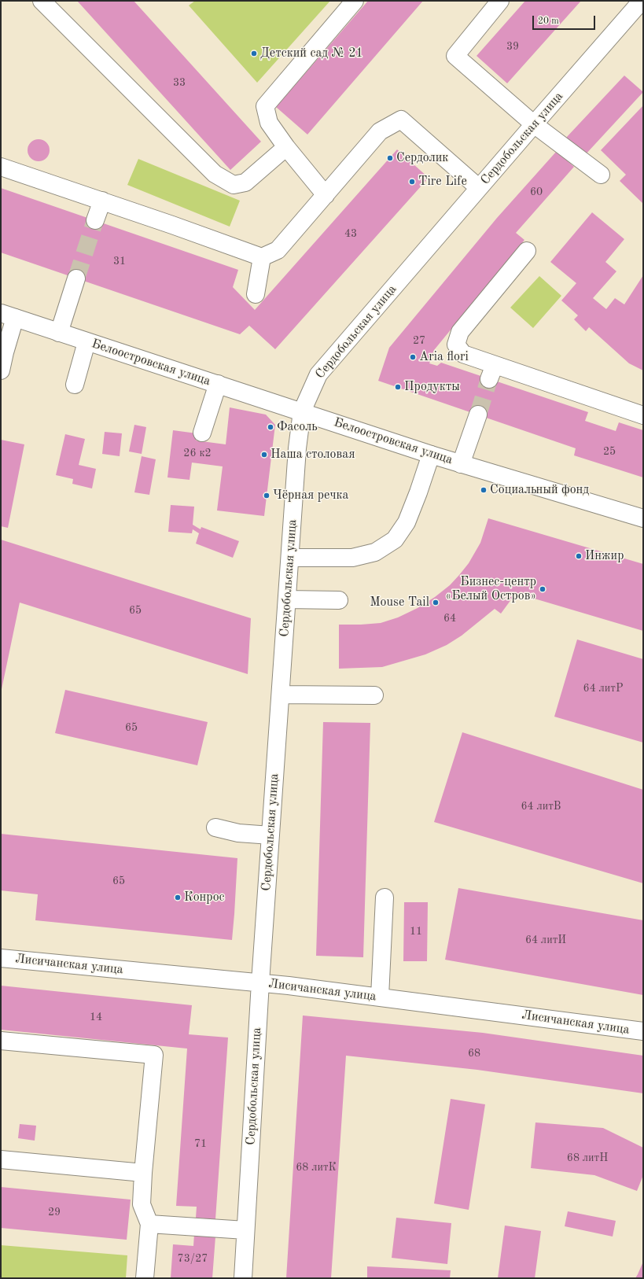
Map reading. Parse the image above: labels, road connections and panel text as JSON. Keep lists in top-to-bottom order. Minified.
{"streets":{"street":["Сердобольская улица","Белоостровская улица","Лисичанская улица"]},"crossings":[["Сердобольская улица","Белоостровская улица"],["Сердобольская улица","Лисичанская улица"]],"places":["Детский сад № 21","Сердолик","Tire Life","Аria flori","Продукты","Фасоль","Наша столовая","Социальный фонд","Чёрная речка","Инжир","Бизнес-центр «Белый Остров»","Mouse Tail","Конрос"],"house_numbers":["39","33","60","43","31","27","25","26 к2","65","64","64 литР","65","64 литВ","65","11","64 литИ","14","68","71","68 литН","68 литК","29","73/27"],"scale_bar":"20 m"}
